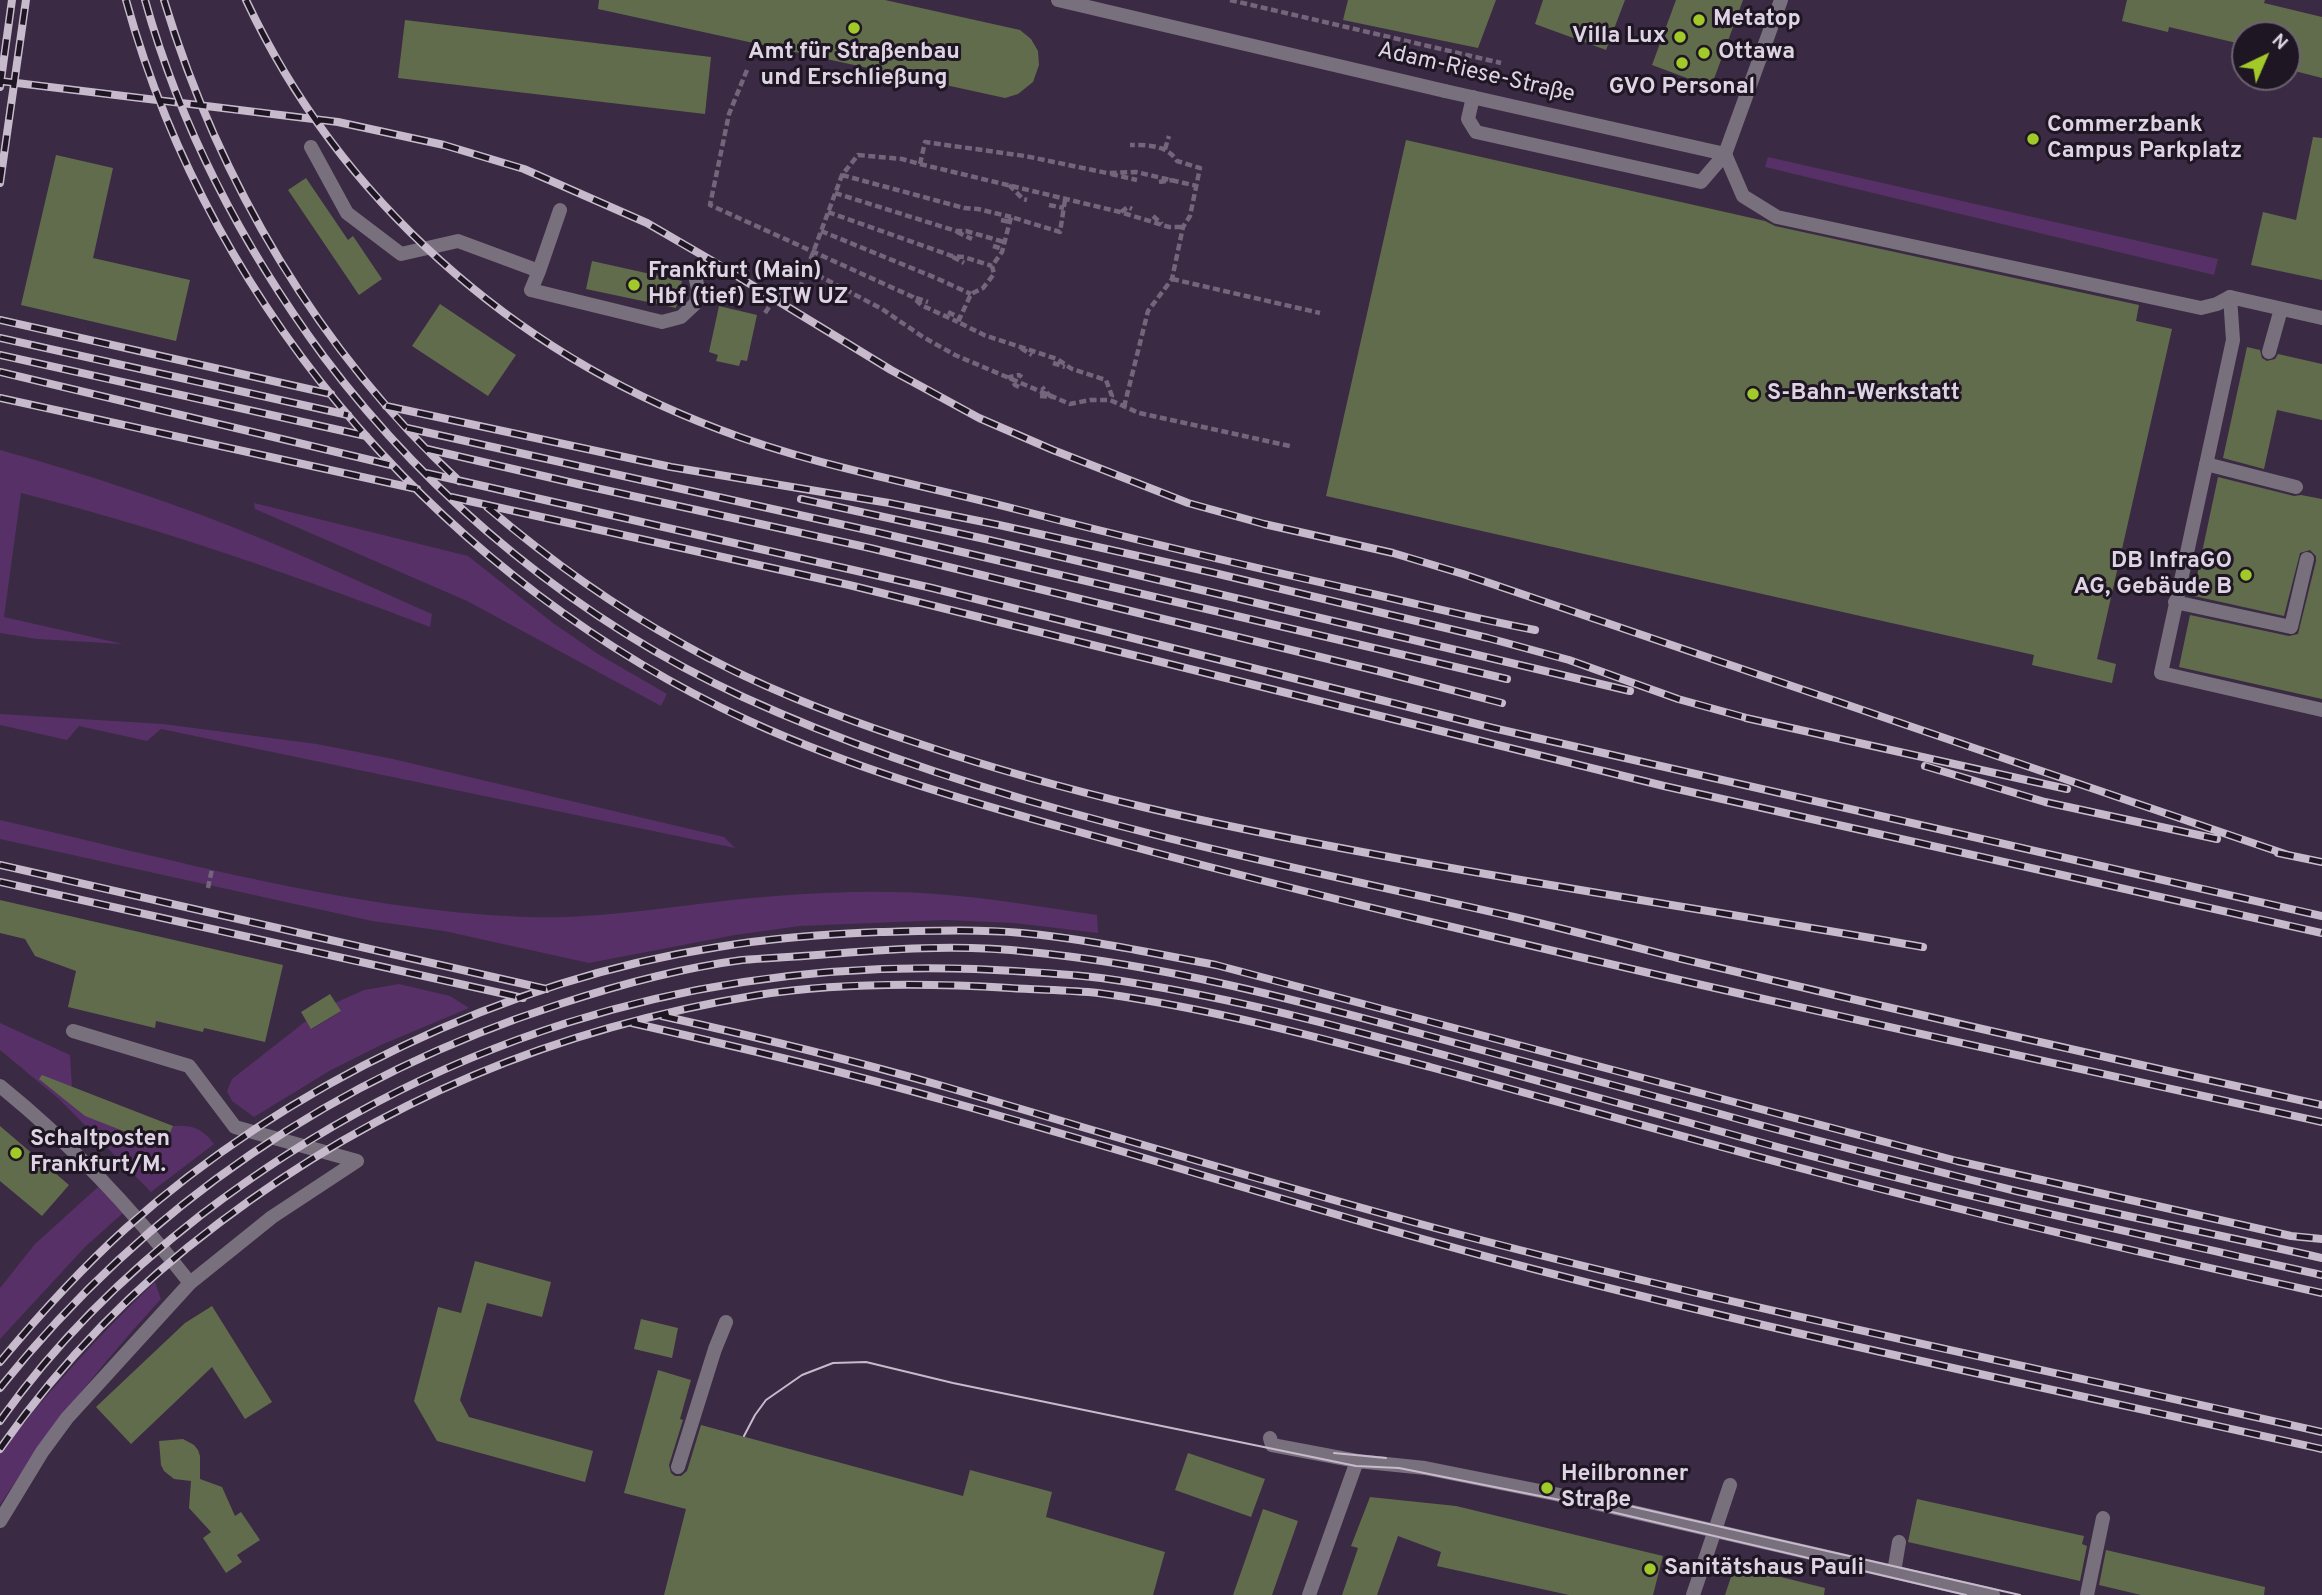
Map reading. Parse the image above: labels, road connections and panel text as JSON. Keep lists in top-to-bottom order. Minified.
{"streets":{"street":["Adam-Riese-Straße"]},"places":["Metatop","Amt für Straßenbau und Erschließung","Villa Lux","Ottawa","GVO Personal","Commerzbank Campus Parkplatz","Frankfurt (Main) Hbf (tief) ESTW UZ","S-Bahn-Werkstatt","DB InfraGO AG, Gebäude B","Schaltposten Frankfurt/M.","Heilbronner Straße","Sanitätshaus Pauli"],"north":"top right"}
